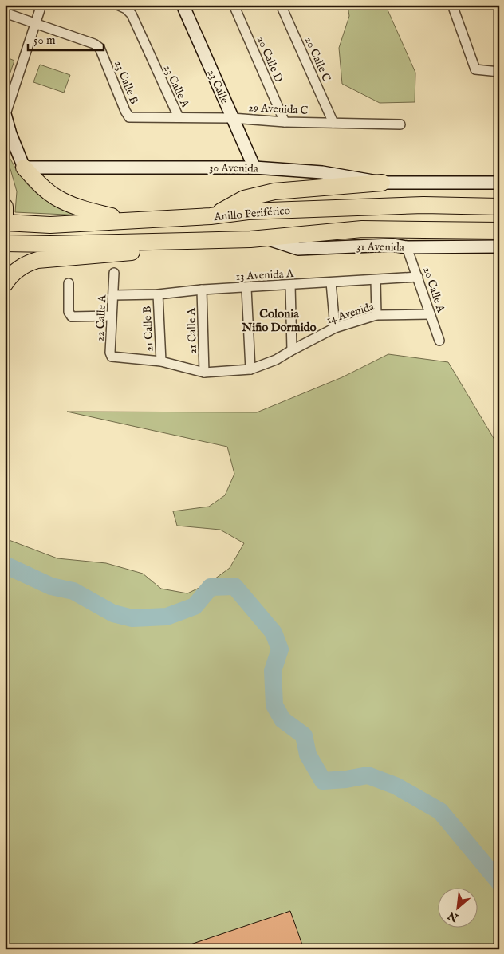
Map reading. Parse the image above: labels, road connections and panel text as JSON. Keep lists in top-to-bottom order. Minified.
{"streets":{"highway":["Anillo Periférico"],"street":["20 Calle D","20 Calle C","23 Calle B","23 Calle A","23 Calle","29 Avenida C","30 Avenida","31 Avenida","13 Avenida A","20 Calle A","14 Avenida","22 Calle A","21 Calle B","21 Calle A"]},"crossings":[["20 Calle D","29 Avenida C"],["20 Calle C","29 Avenida C"],["23 Calle B","29 Avenida C"],["23 Calle A","29 Avenida C"],["23 Calle","29 Avenida C"],["23 Calle","30 Avenida"],["31 Avenida","20 Calle A"],["13 Avenida A","20 Calle A"],["13 Avenida A","22 Calle A"],["13 Avenida A","21 Calle B"],["13 Avenida A","21 Calle A"],["20 Calle A","14 Avenida"],["14 Avenida","22 Calle A"],["14 Avenida","21 Calle B"],["14 Avenida","21 Calle A"]],"districts":["Colonia Niño Dormido"],"scale_bar":"50 m","north":"bottom left"}
